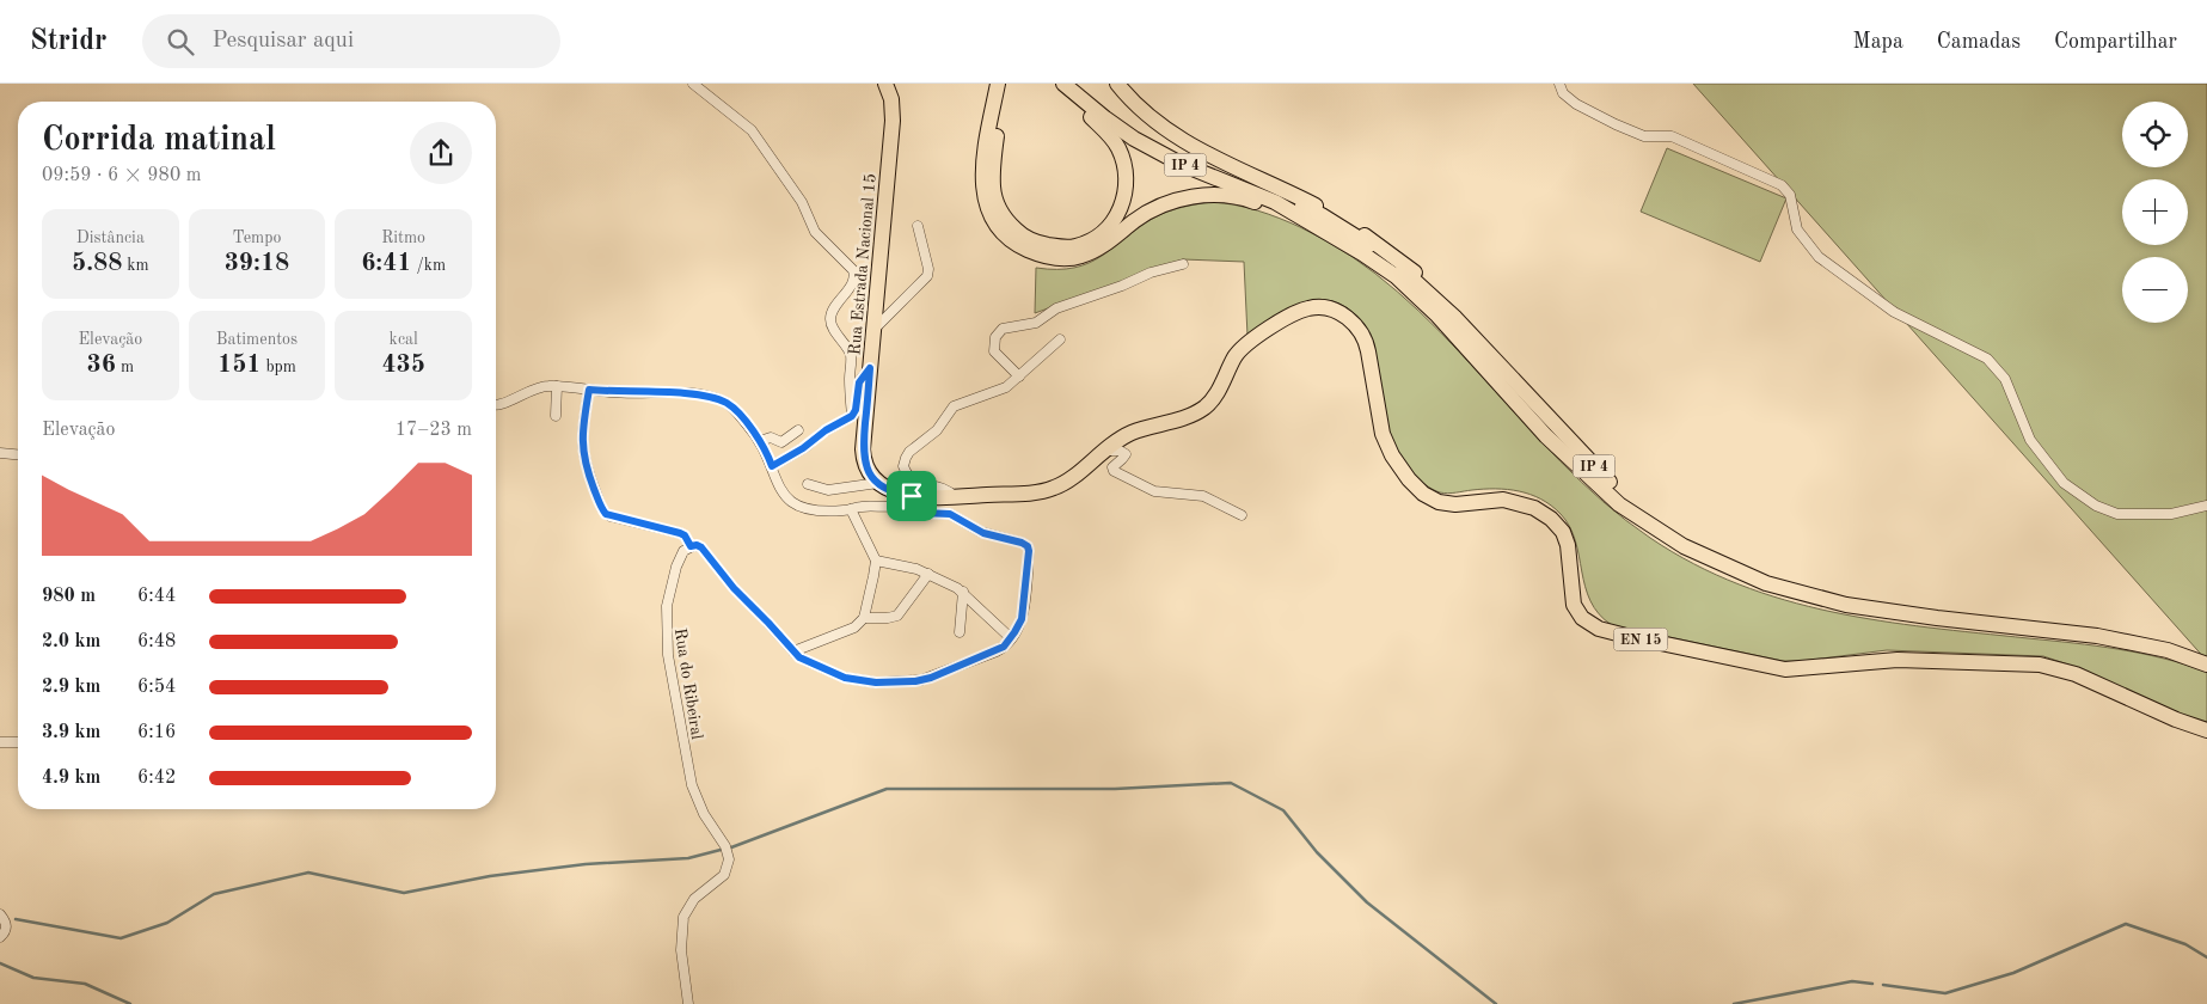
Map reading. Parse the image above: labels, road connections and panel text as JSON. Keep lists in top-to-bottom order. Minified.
{"streets":{"main road":["IP 4","Rua Estrada Nacional 15","EN 15"],"street":["Rua do Ribeiral"]},"crossings":[["Rua Estrada Nacional 15","EN 15"]],"page":{"header":"Stridr","search":"Pesquisar aqui","nav":["Mapa","Camadas","Compartilhar"],"map_buttons":["+","−"],"heading":["Corrida matinal","09:59 · 6 × 980 m"],"stats":[["Distância","5.88 km"],["Tempo","39:18"],["Ritmo","6:41 /km"],["Elevação","36 m"],["Batimentos","151 bpm"],["kcal","435"]],"chart":["Elevação","17–23 m"],"list":[{"name":"980 m","note":"6:44"},{"name":"2.0 km","note":"6:48"},{"name":"2.9 km","note":"6:54"},{"name":"3.9 km","note":"6:16"},{"name":"4.9 km","note":"6:42"}]}}
